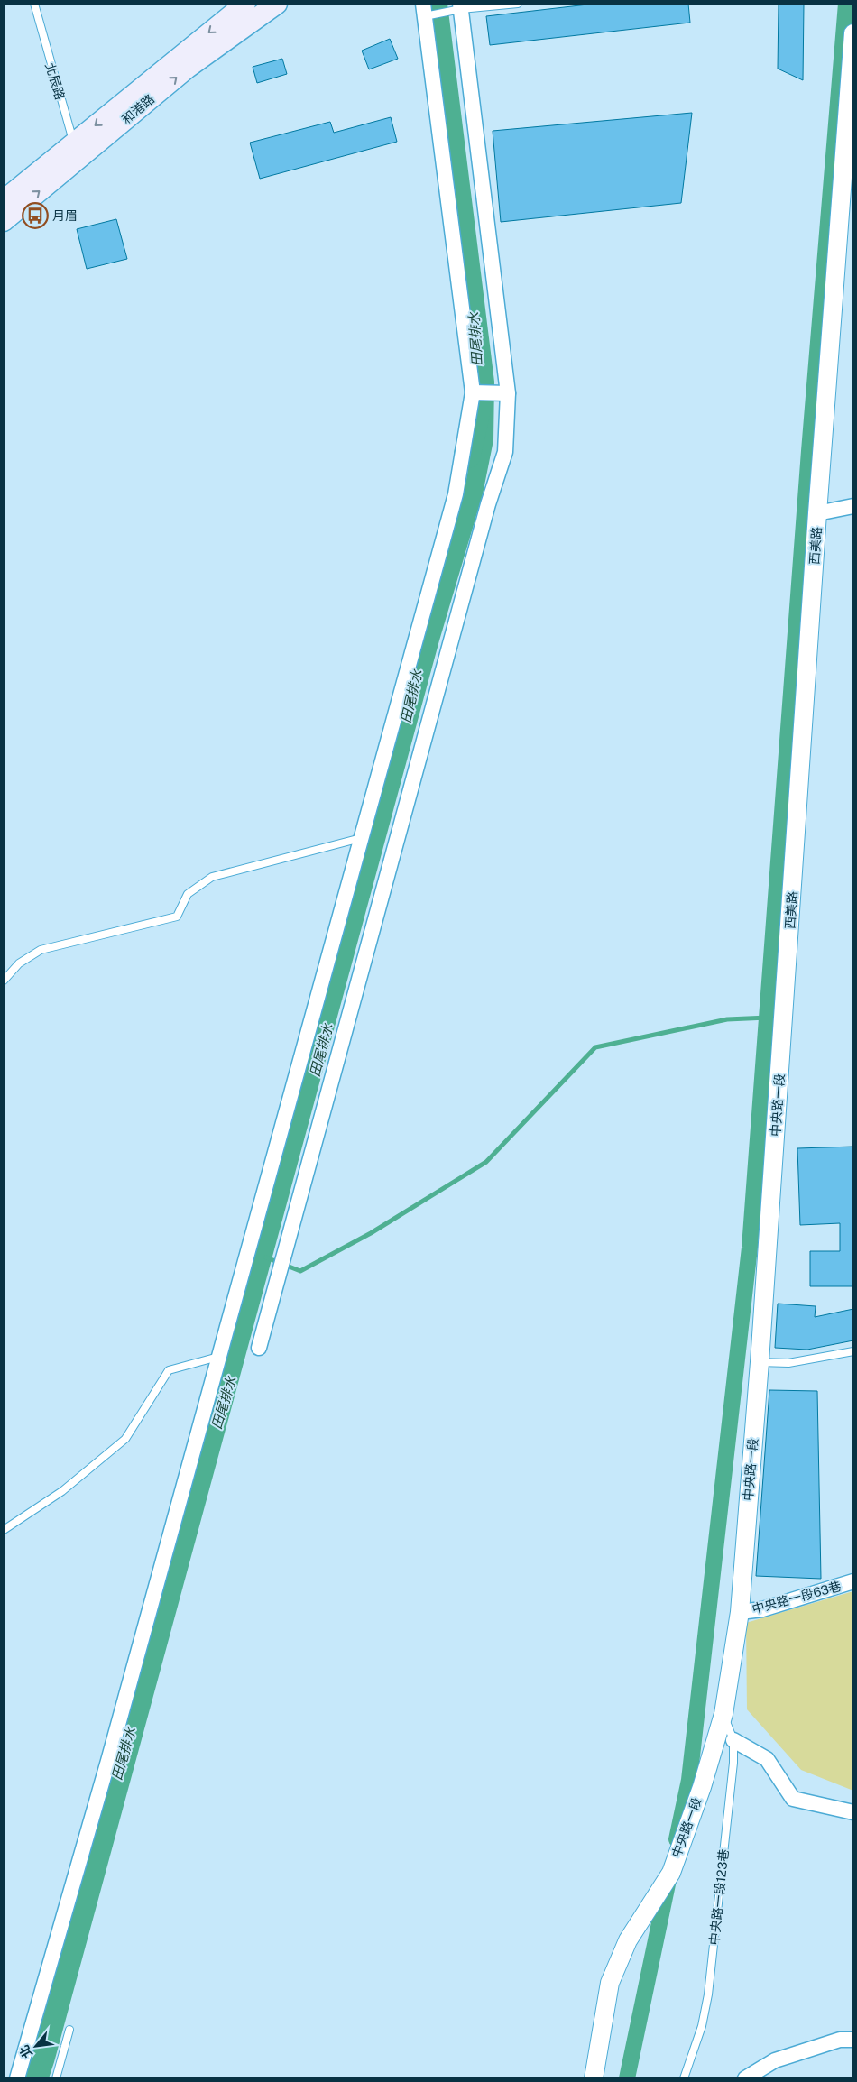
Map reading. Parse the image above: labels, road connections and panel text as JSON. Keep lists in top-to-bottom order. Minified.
{"streets":{"main road":["和港路"],"street":["西美路","中央路一段","中央路一段63巷"],"lane":["北辰路","中央路一段123巷"]},"crossings":[["北辰路","和港路"],["西美路","中央路一段"],["中央路一段","中央路一段63巷"],["中央路一段","中央路一段123巷"]],"water":["田尾排水"],"places":{"bus stop":["月眉"]},"north":"bottom left"}
